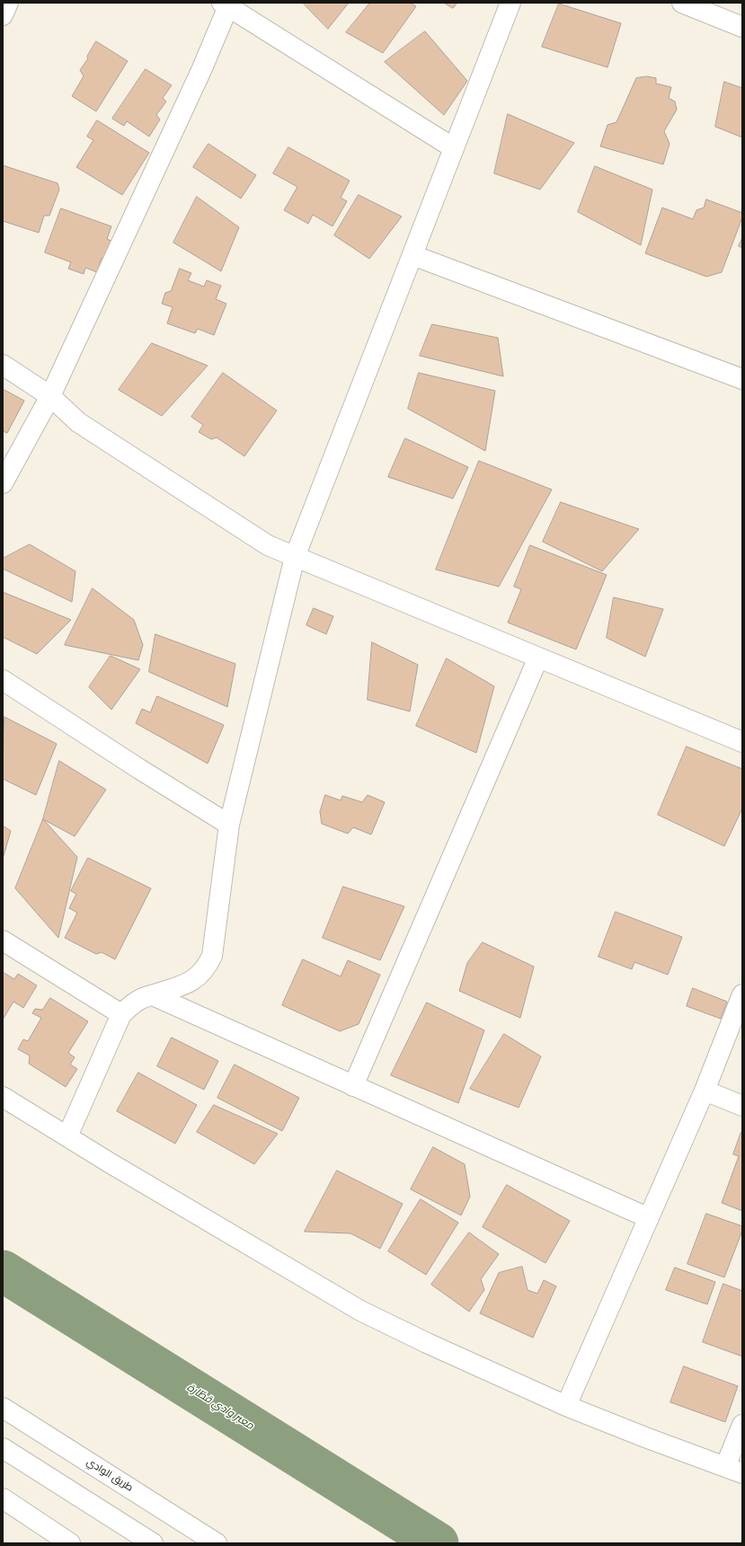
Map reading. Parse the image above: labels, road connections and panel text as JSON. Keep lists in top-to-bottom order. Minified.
{"streets":{"street":["طريق الوادي"]},"water":["معبر وادي قطّارة"]}
